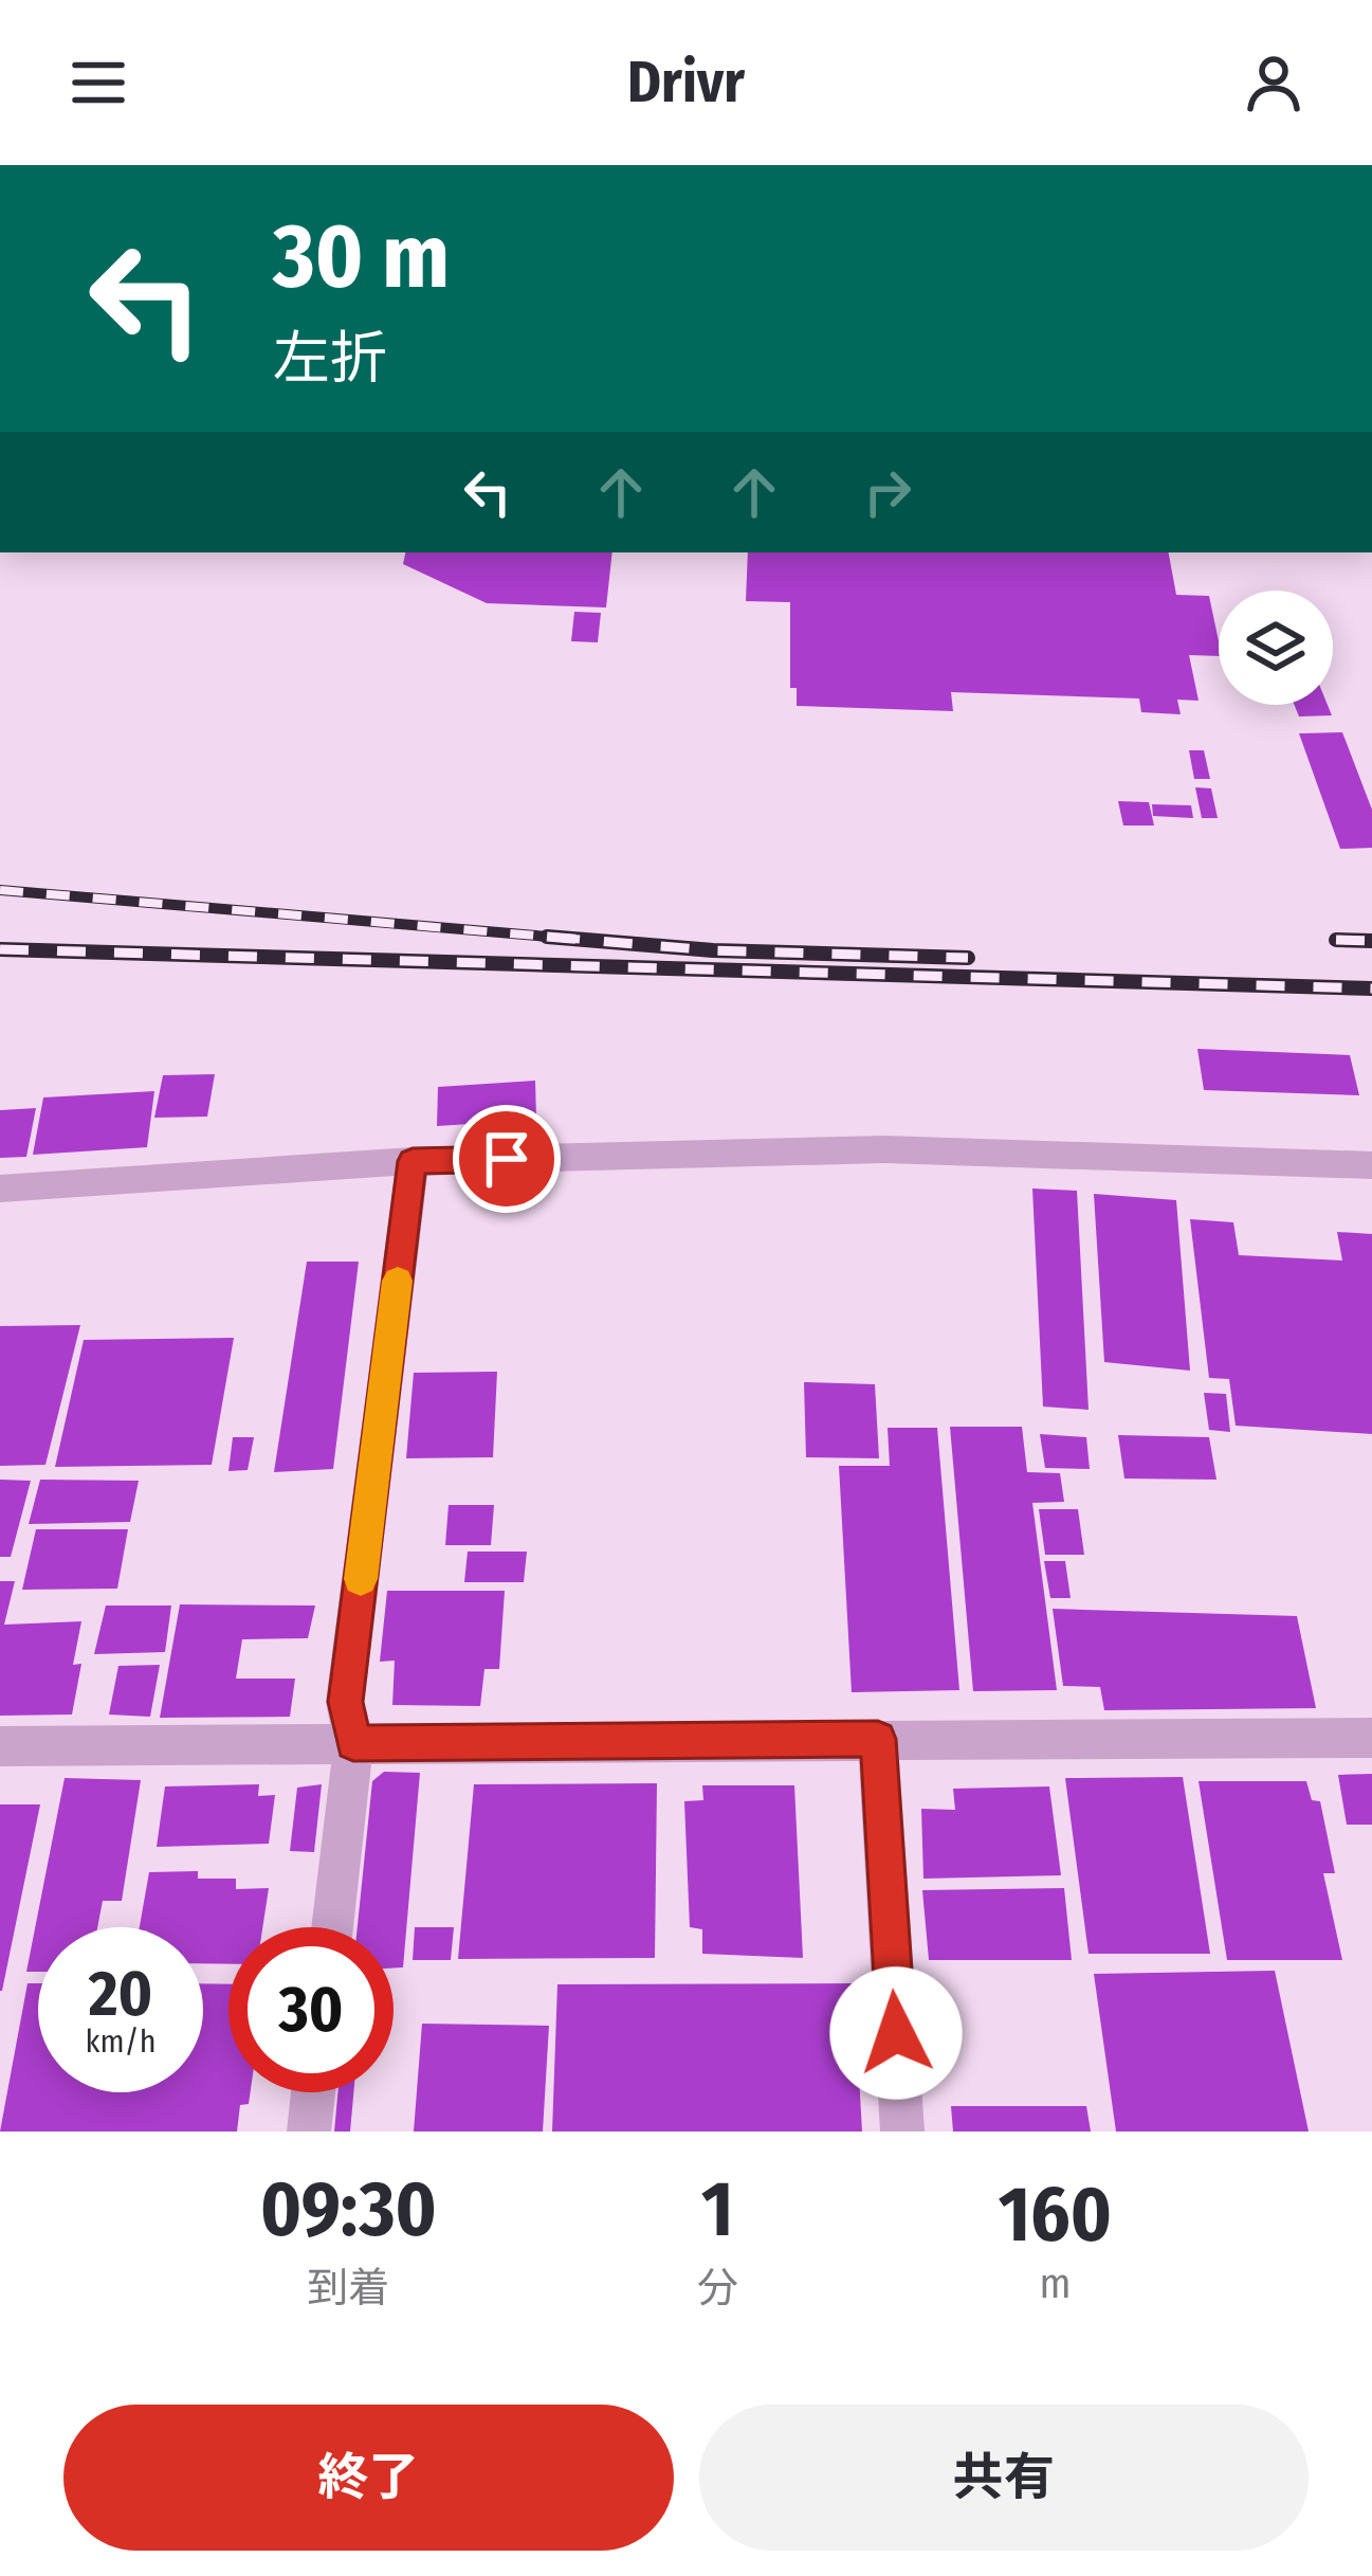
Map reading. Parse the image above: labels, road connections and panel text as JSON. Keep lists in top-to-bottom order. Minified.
{"page":{"header":"Drivr","turn":["30 m","左折"],"speed":"20 km/h","limit":"30","eta":["09:30","到着","1","分","160","m"],"buttons":["終了","共有"]}}
